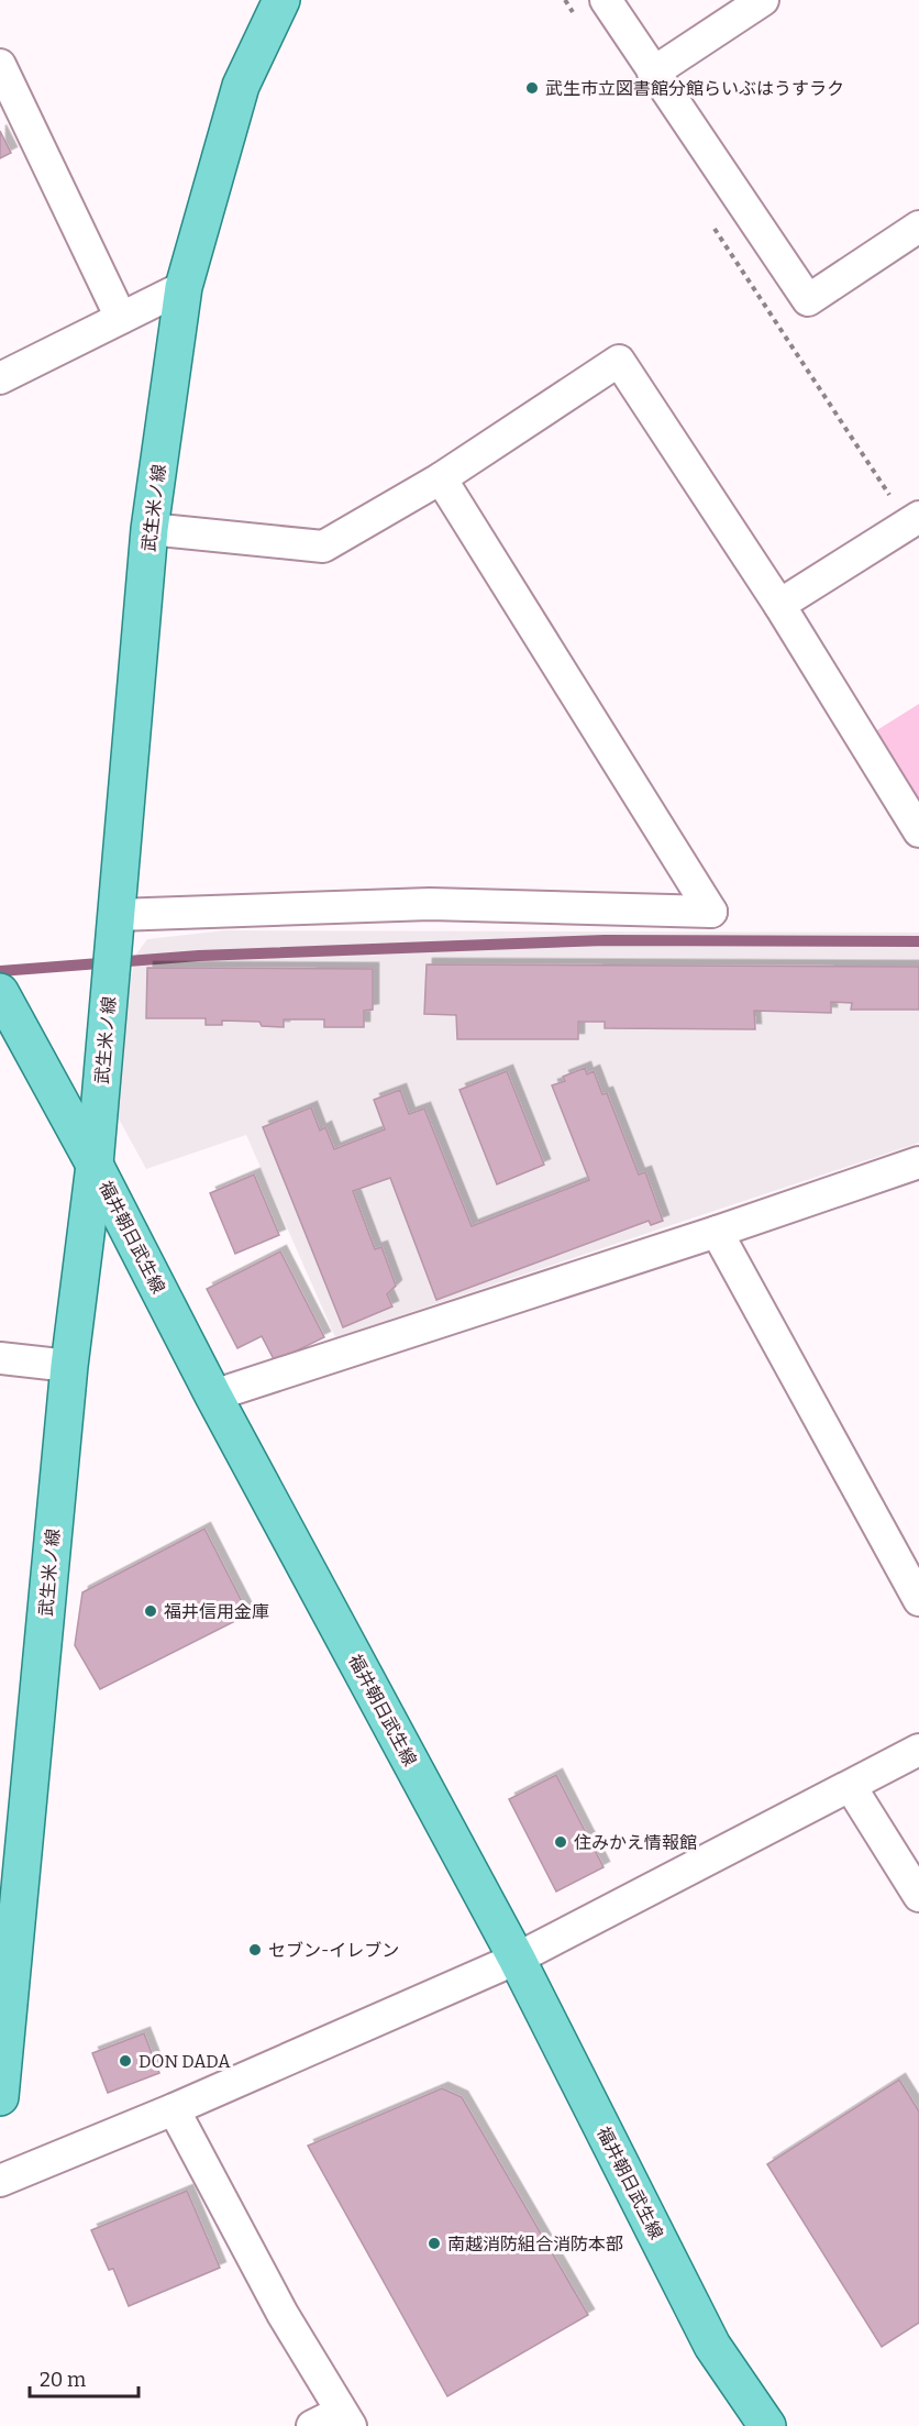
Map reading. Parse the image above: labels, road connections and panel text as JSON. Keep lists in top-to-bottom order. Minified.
{"streets":{"main road":["武生米ノ線","福井朝日武生線"]},"crossings":[["武生米ノ線","福井朝日武生線"]],"places":["武生市立図書館分館らいぶはうすラク","福井信用金庫","住みかえ情報館","セブン-イレブン","DON DADA","南越消防組合消防本部"],"scale_bar":"20 m"}
